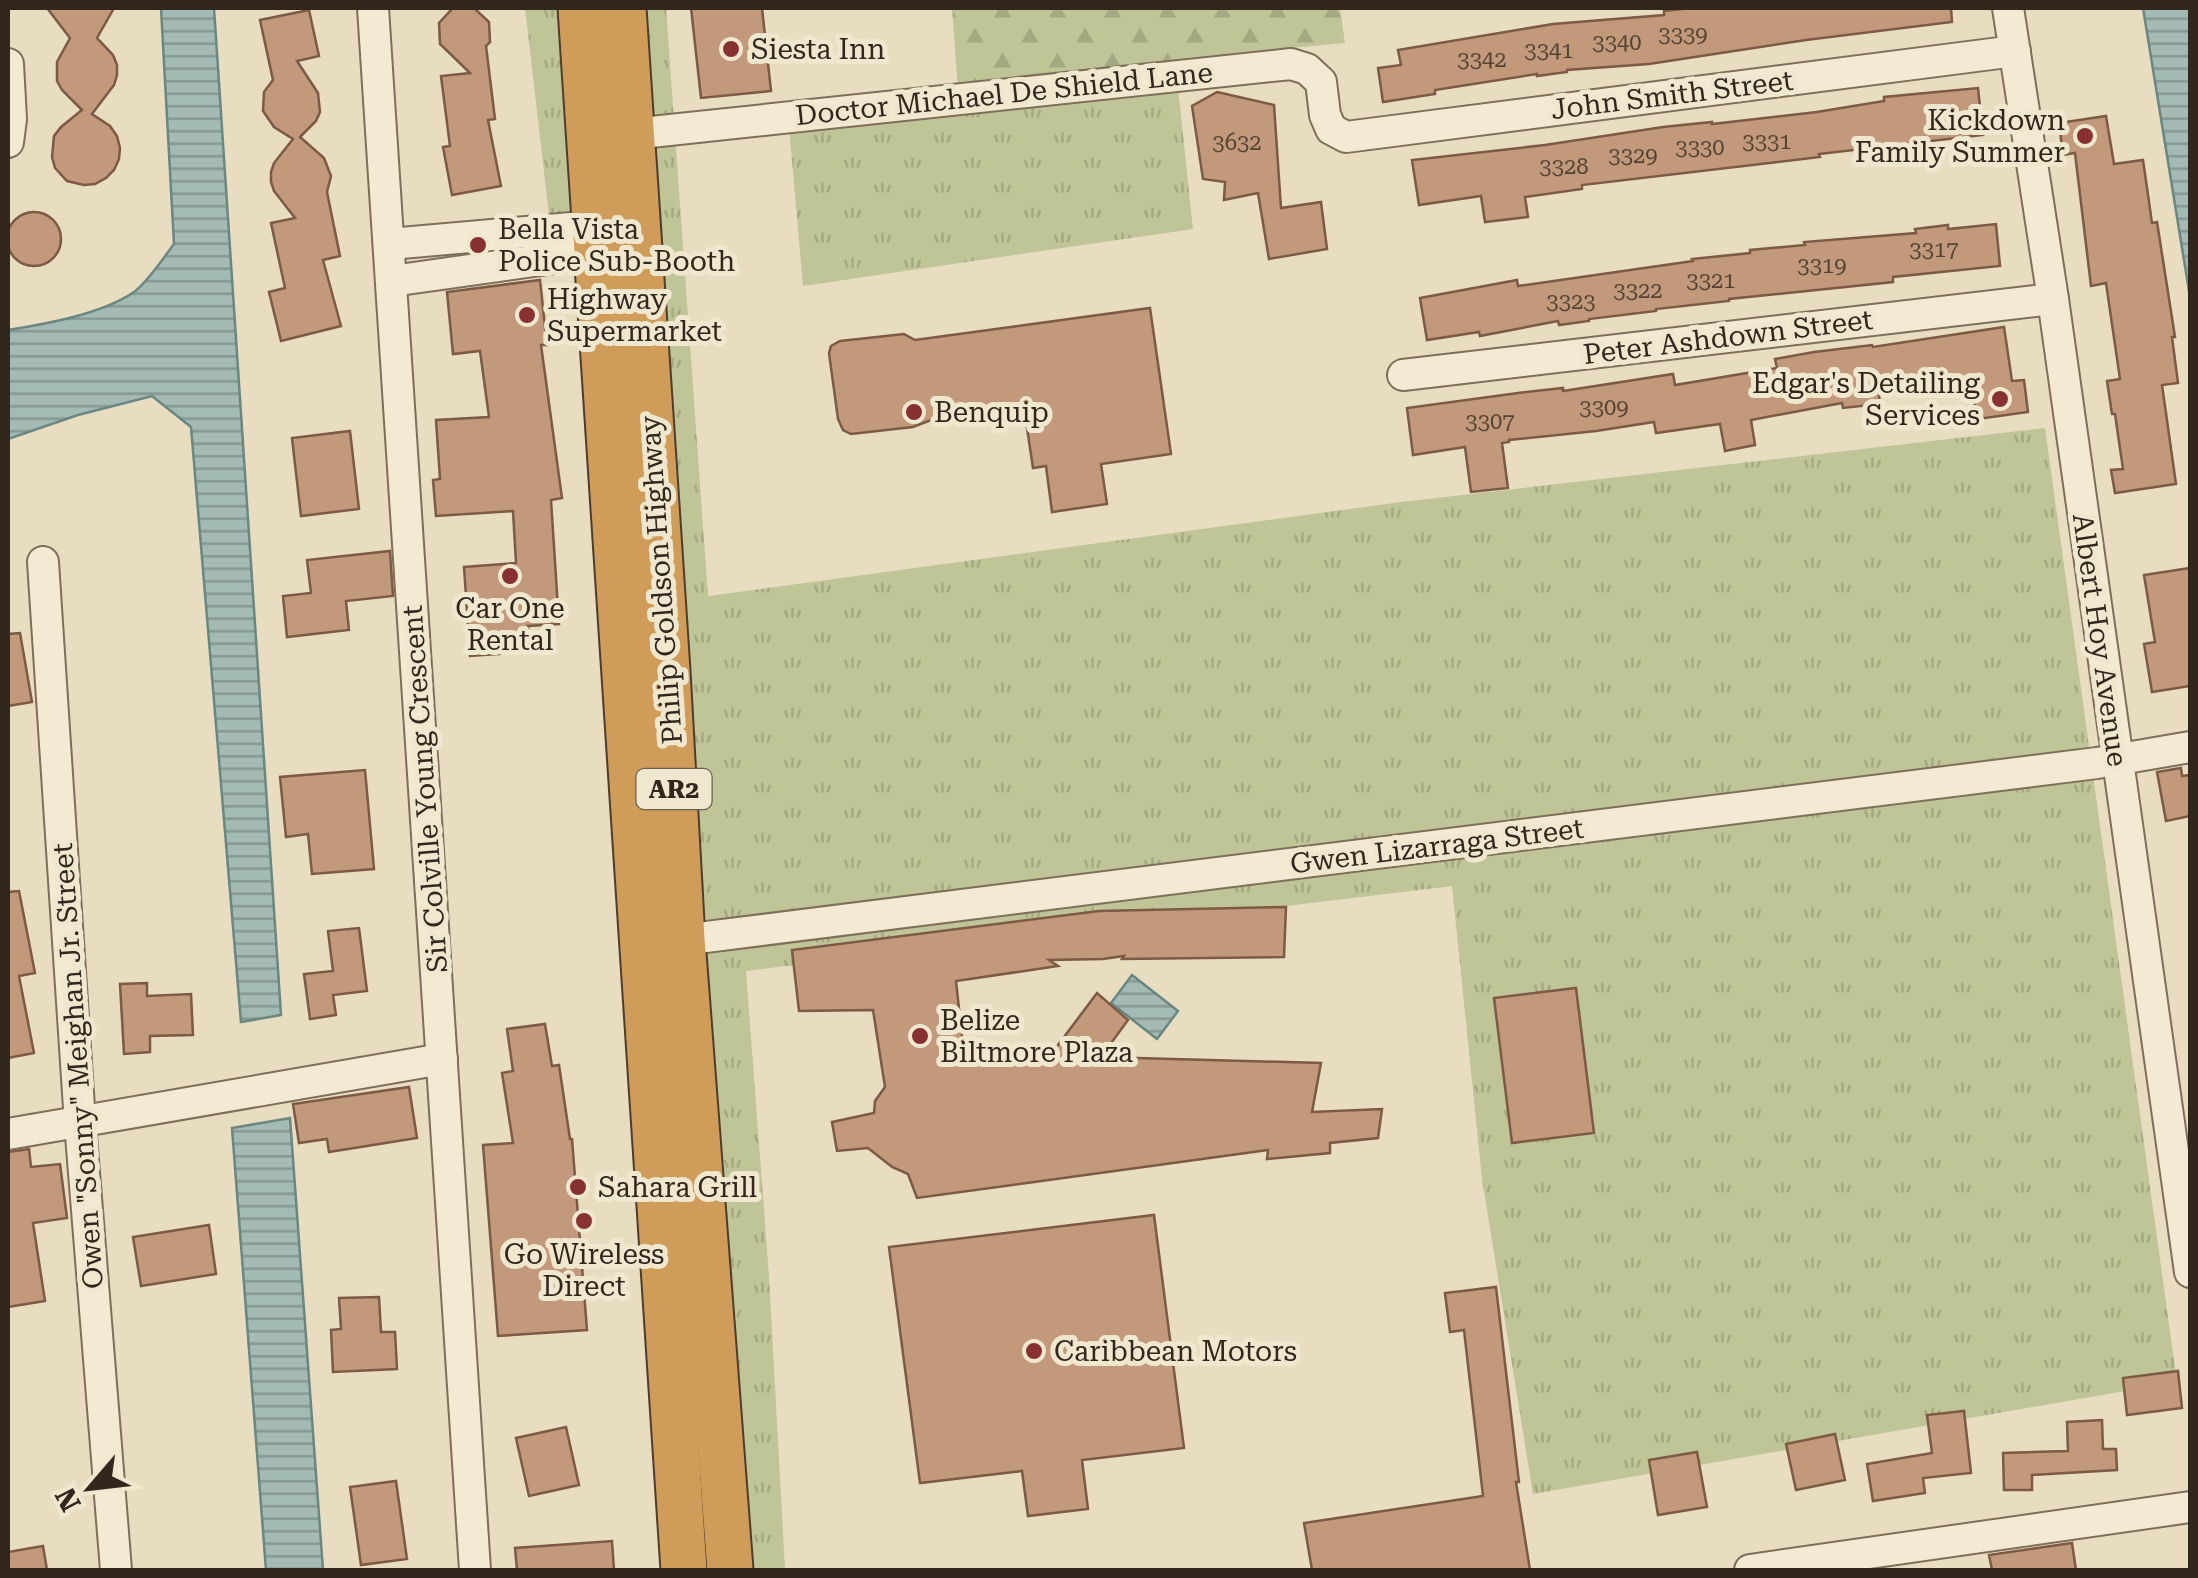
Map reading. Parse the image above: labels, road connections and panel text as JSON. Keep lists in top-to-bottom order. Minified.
{"streets":{"highway":["Philip Goldson Highway","AR2"],"street":["Doctor Michael De Shield Lane","John Smith Street","Peter Ashdown Street","Albert Hoy Avenue","Sir Colville Young Crescent","Gwen Lizarraga Street","Owen \"Sonny\" Meighan Jr. Street"]},"crossings":[["Doctor Michael De Shield Lane","John Smith Street"],["Doctor Michael De Shield Lane","Philip Goldson Highway"],["John Smith Street","Albert Hoy Avenue"],["Peter Ashdown Street","Albert Hoy Avenue"],["Philip Goldson Highway","Gwen Lizarraga Street"],["Albert Hoy Avenue","Gwen Lizarraga Street"]],"places":["Siesta Inn","Kickdown Family Summer","Bella Vista Police Sub-Booth","Highway Supermarket","Edgar's Detailing Services","Benquip","Car One Rental","Belize Biltmore Plaza","Sahara Grill","Go Wireless Direct","Caribbean Motors"],"house_numbers":["3339","3340","3341","3342","3331","3632","3330","3329","3328","3317","3319","3321","3322","3323","3309","3307"],"north":"bottom left"}
